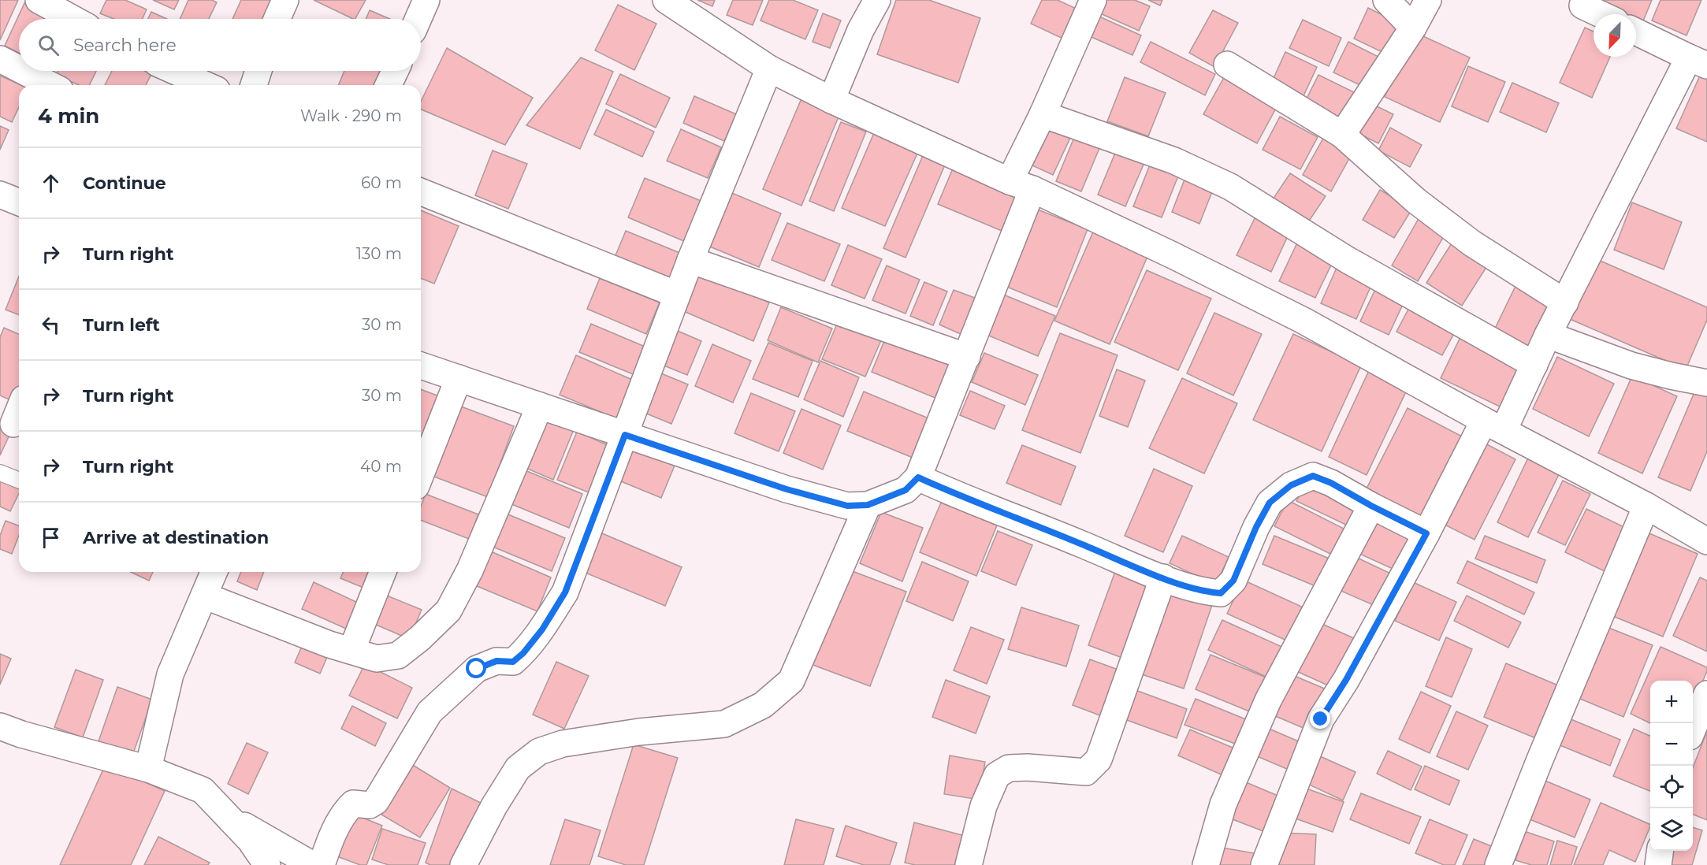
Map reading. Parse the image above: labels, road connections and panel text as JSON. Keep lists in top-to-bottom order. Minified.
{"north":"bottom left","page":{"search":"Search here","heading":["4 min","Walk · 290 m"],"list":[["Continue","60 m"],["Turn right","130 m"],["Turn left","30 m"],["Turn right","30 m"],["Turn right","40 m"],"Arrive at destination"],"map_buttons":["+","−"]}}
